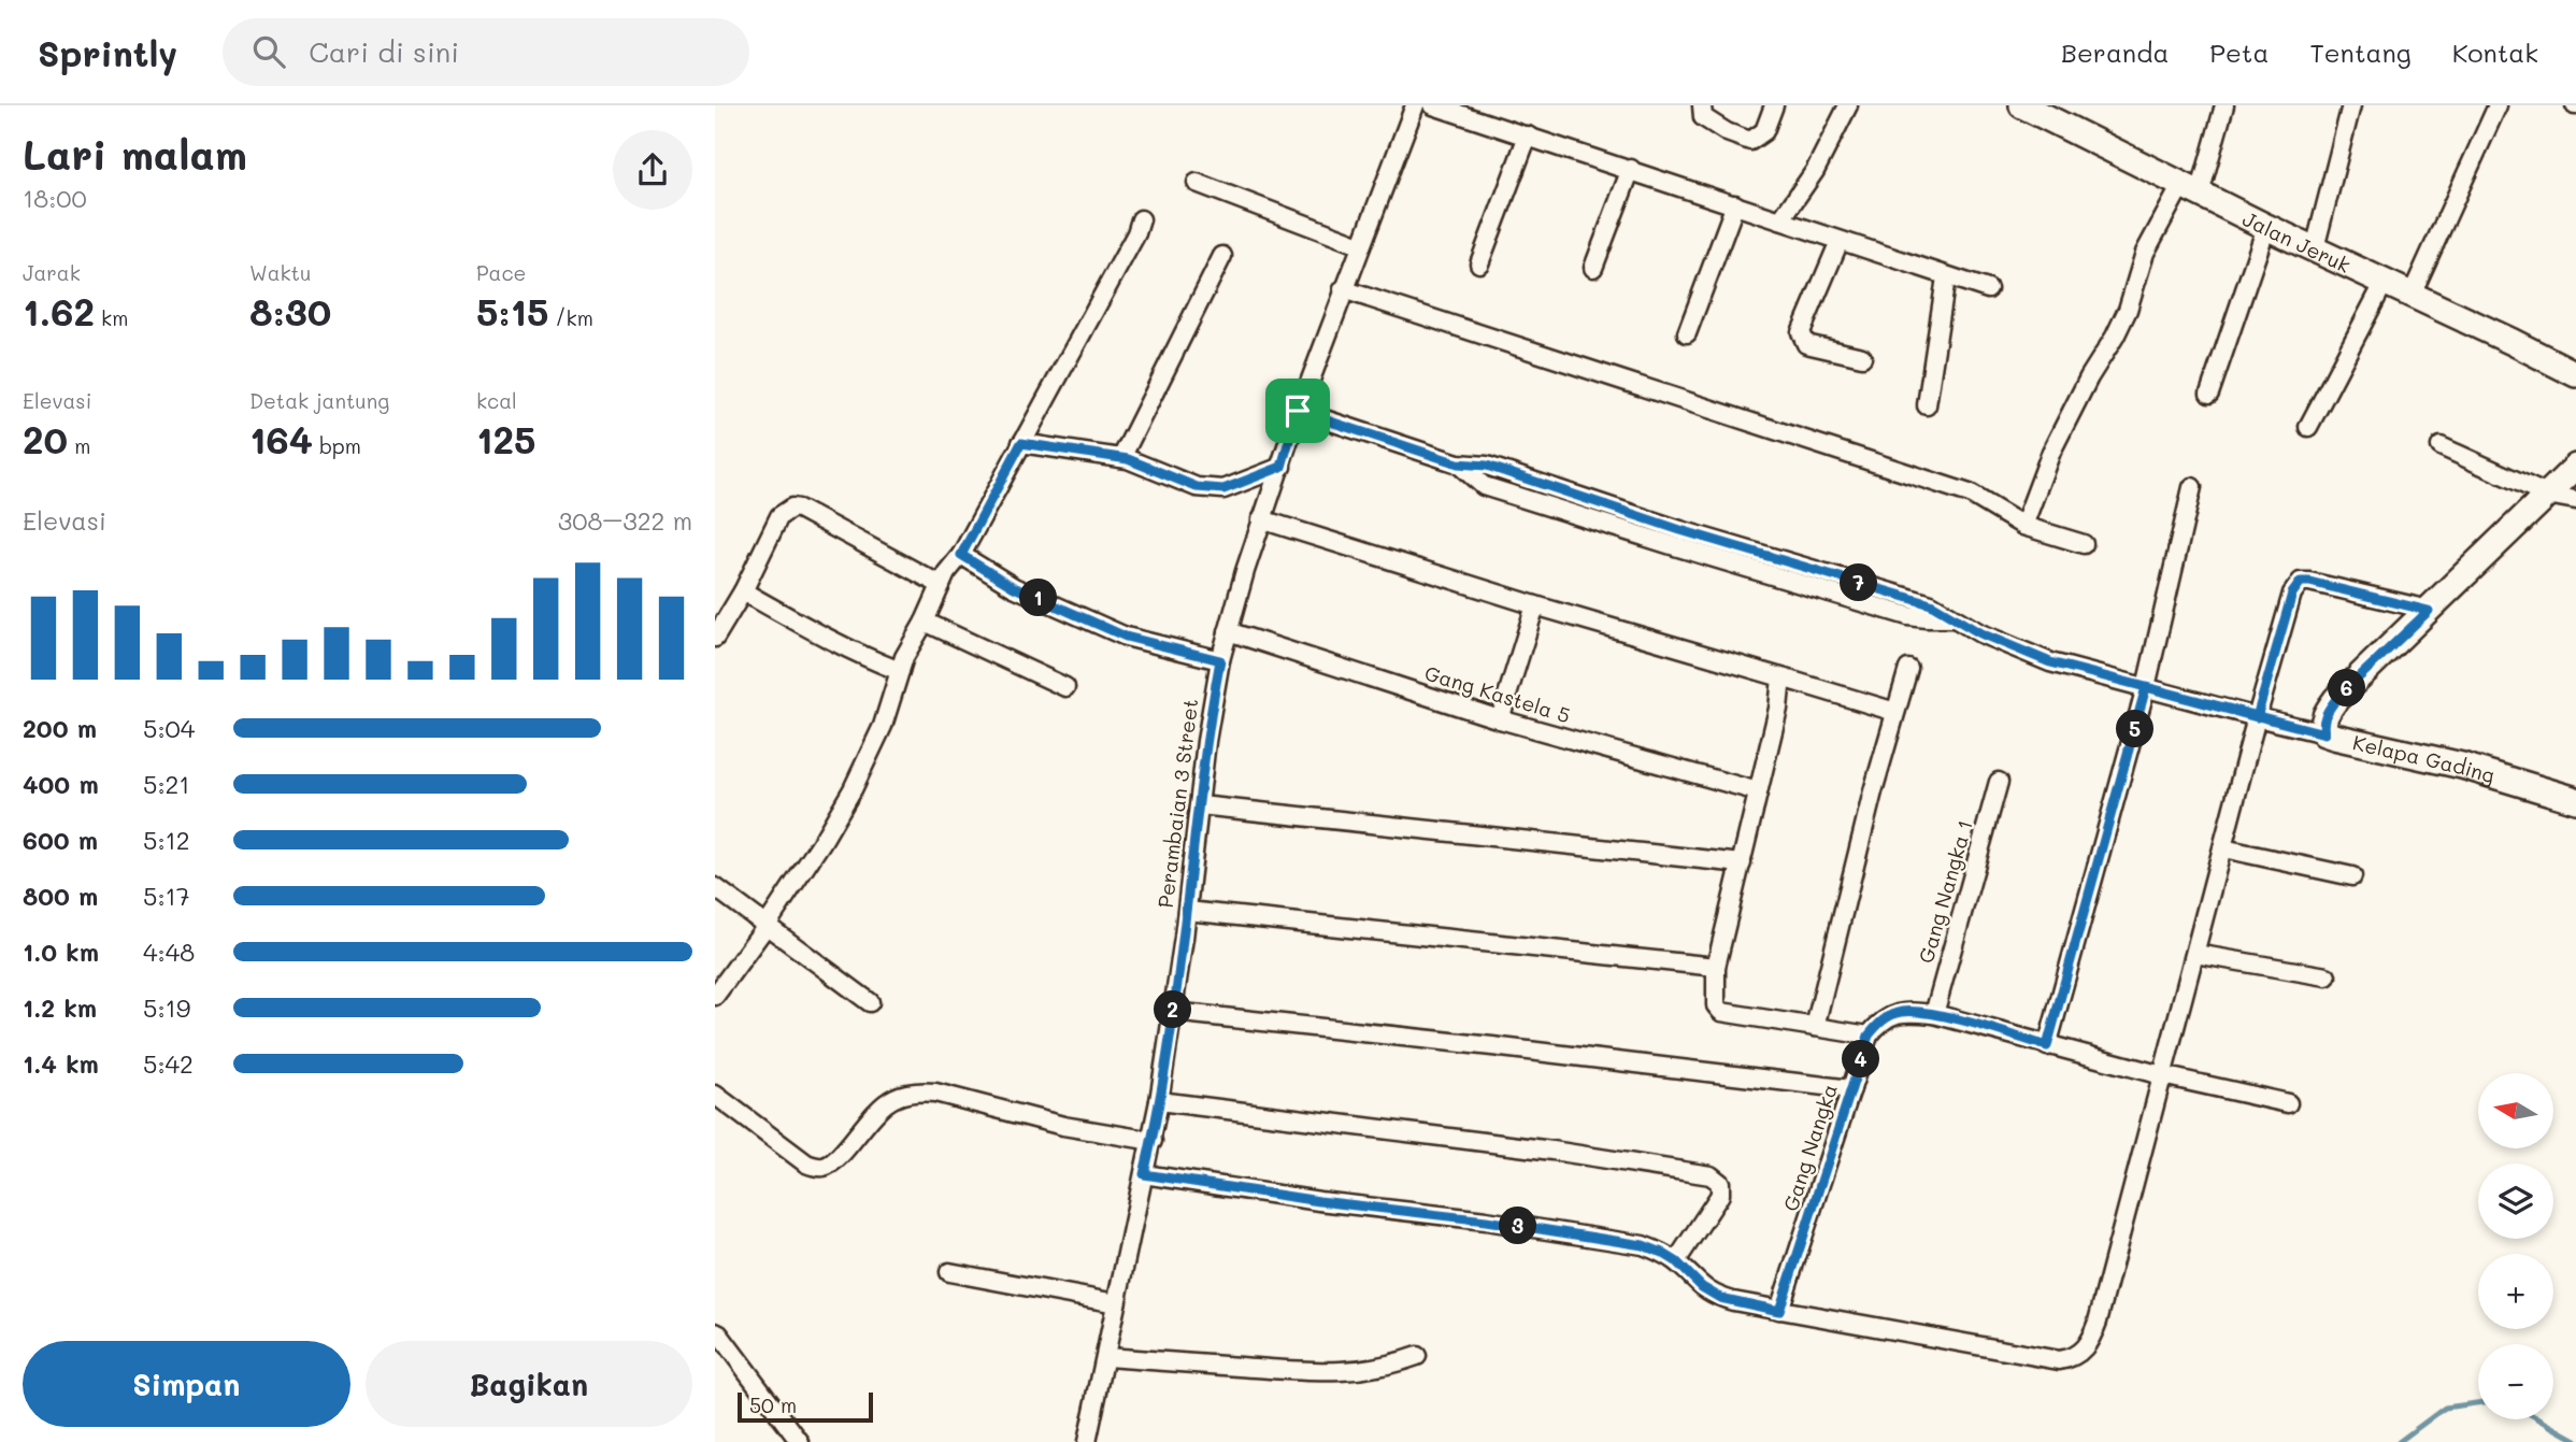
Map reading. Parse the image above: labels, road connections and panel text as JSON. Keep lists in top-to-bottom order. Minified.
{"streets":{"street":["Jalan Jeruk","Gang Kastela 5","Kelapa Gading","Perambaian 3 Street","Gang Nangka 1","Gang Nangka"]},"crossings":[["Gang Kastela 5","Perambaian 3 Street"]],"scale_bar":"50 m","north":"left","page":{"header":"Sprintly","search":"Cari di sini","nav":["Beranda","Peta","Tentang","Kontak"],"heading":["Lari malam","18:00"],"stats":[["Jarak","1.62 km"],["Waktu","8:30"],["Pace","5:15 /km"],["Elevasi","20 m"],["Detak jantung","164 bpm"],["kcal","125"]],"chart":["Elevasi","308–322 m"],"pins":["7","1","6","5","2","4","3"],"list":[{"name":"200 m","note":"5:04"},{"name":"400 m","note":"5:21"},{"name":"600 m","note":"5:12"},{"name":"800 m","note":"5:17"},{"name":"1.0 km","note":"4:48"},{"name":"1.2 km","note":"5:19"},{"name":"1.4 km","note":"5:42"}],"map_buttons":["+","−"],"buttons":["Simpan","Bagikan"],"scale":"50 m"}}
